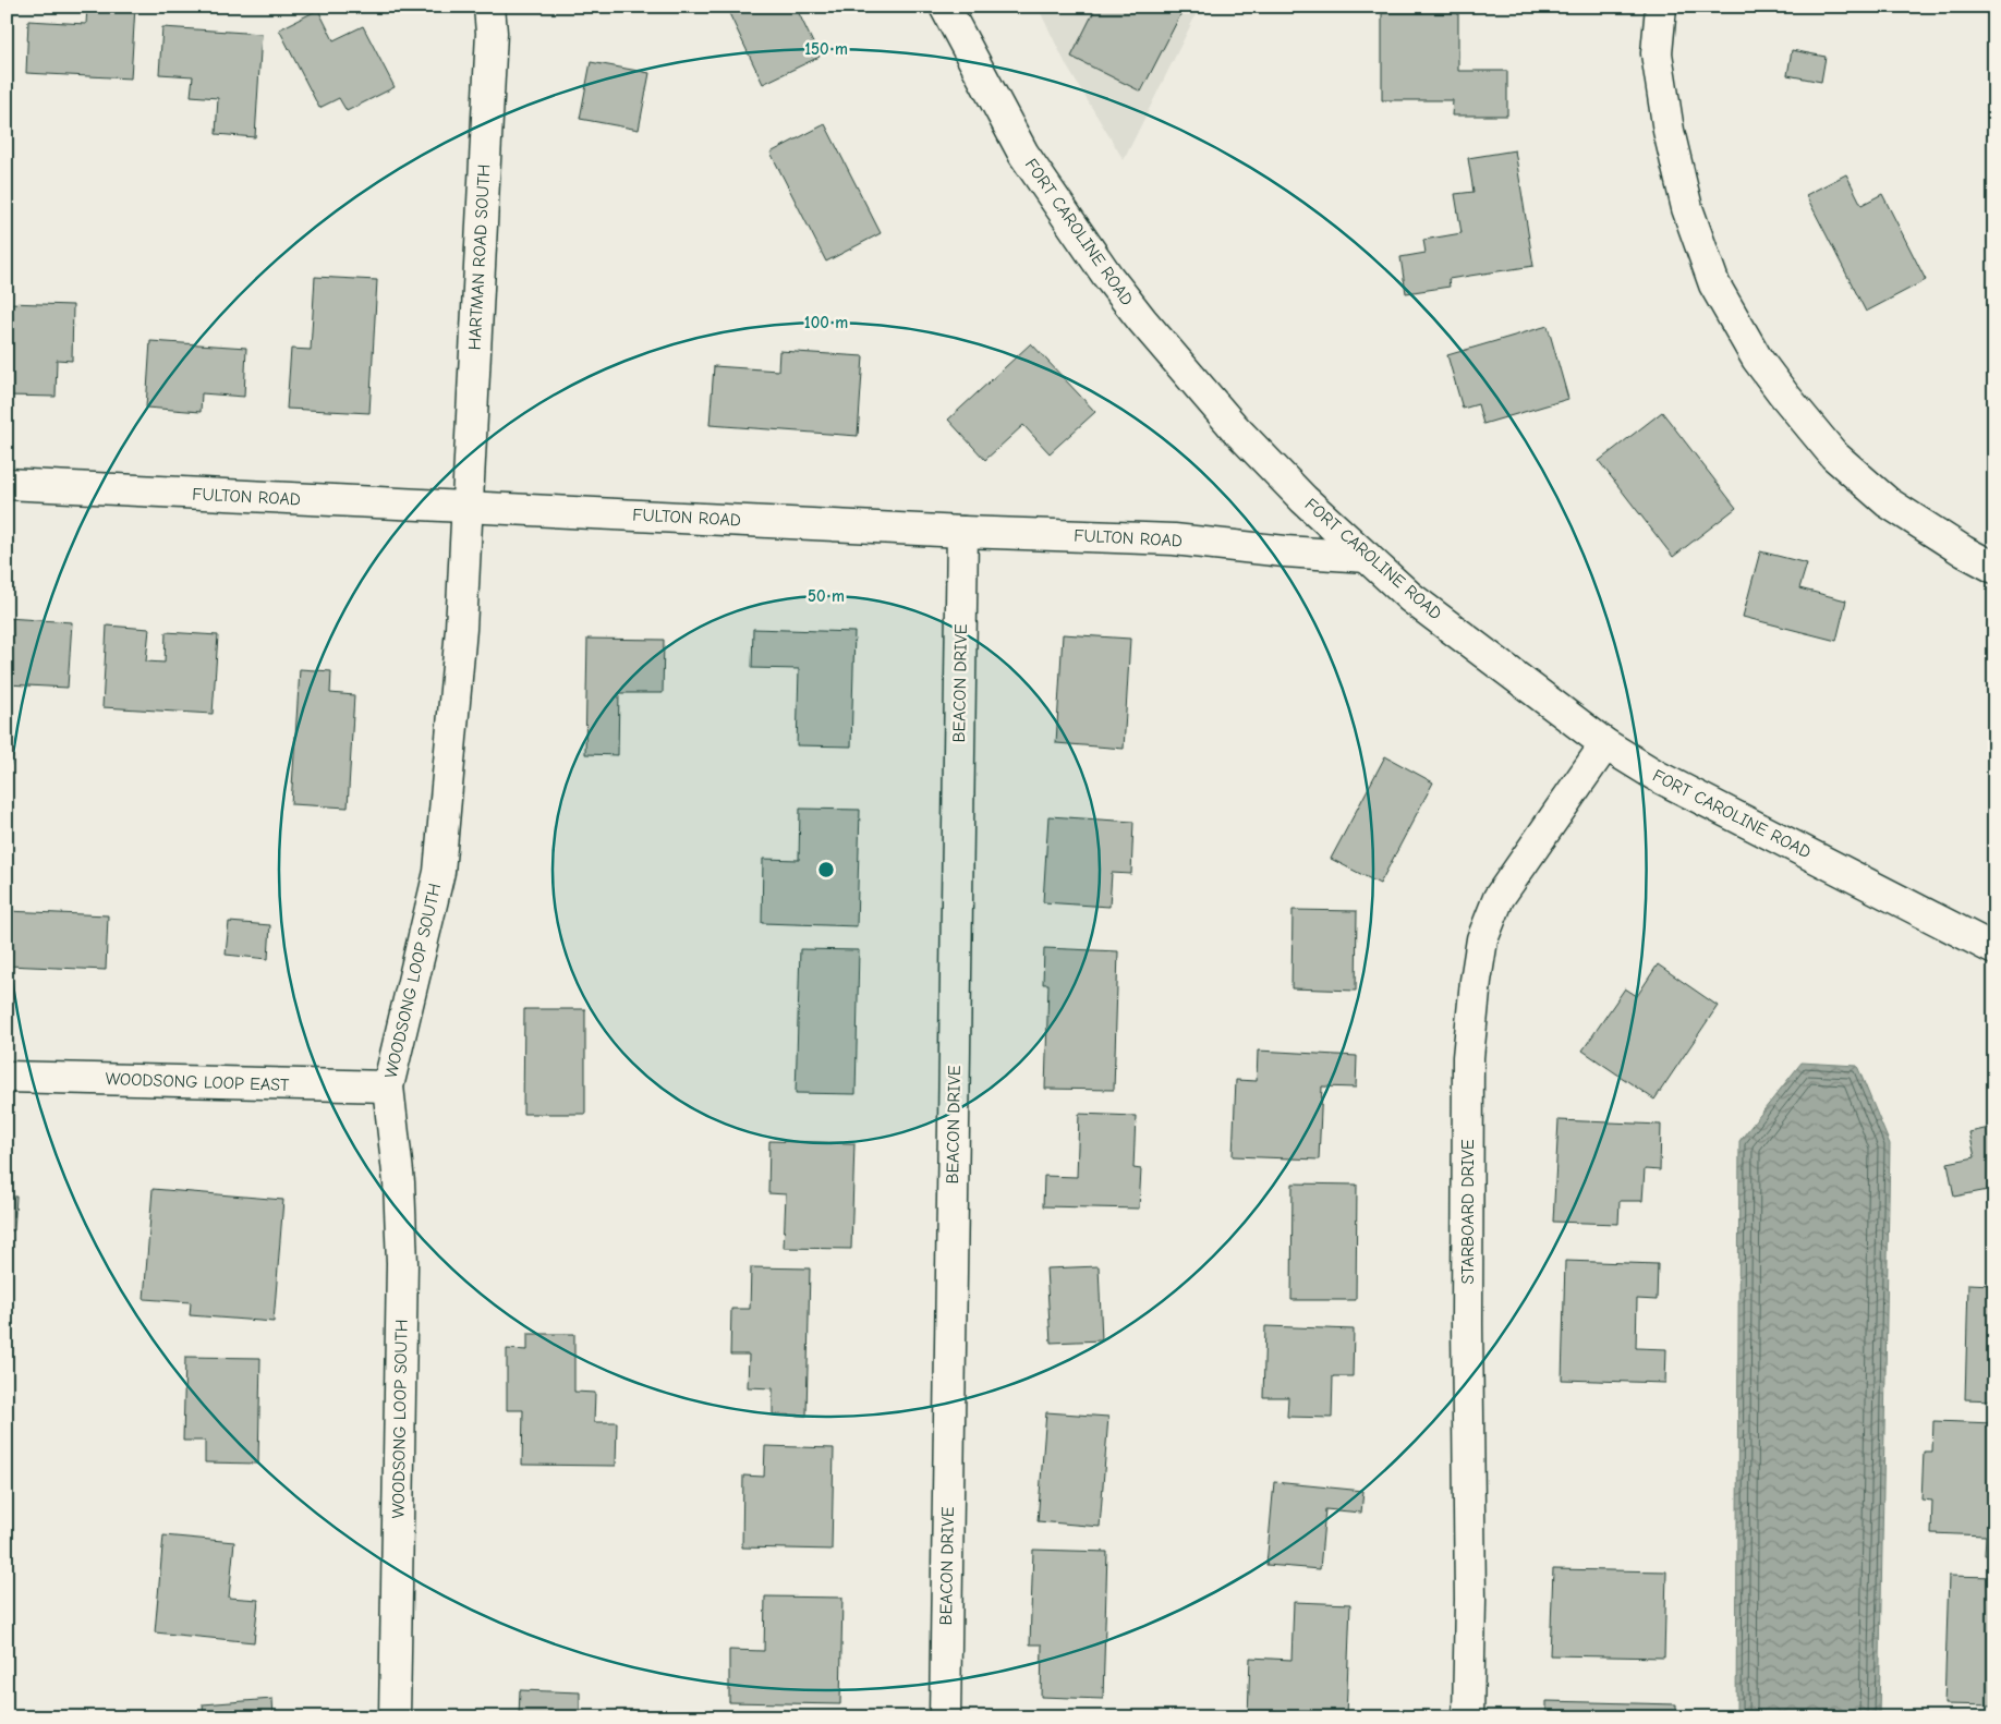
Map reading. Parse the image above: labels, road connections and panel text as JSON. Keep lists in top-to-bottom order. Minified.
{"streets":{"street":["FORT CAROLINE ROAD","HARTMAN ROAD SOUTH","FULTON ROAD","BEACON DRIVE","WOODSONG LOOP SOUTH","WOODSONG LOOP EAST","STARBOARD DRIVE"]},"crossings":[["FORT CAROLINE ROAD","FULTON ROAD"],["FORT CAROLINE ROAD","STARBOARD DRIVE"],["HARTMAN ROAD SOUTH","FULTON ROAD"],["HARTMAN ROAD SOUTH","WOODSONG LOOP SOUTH"],["FULTON ROAD","BEACON DRIVE"],["FULTON ROAD","WOODSONG LOOP SOUTH"],["WOODSONG LOOP SOUTH","WOODSONG LOOP EAST"]],"rings":["150 m","100 m","50 m"]}
